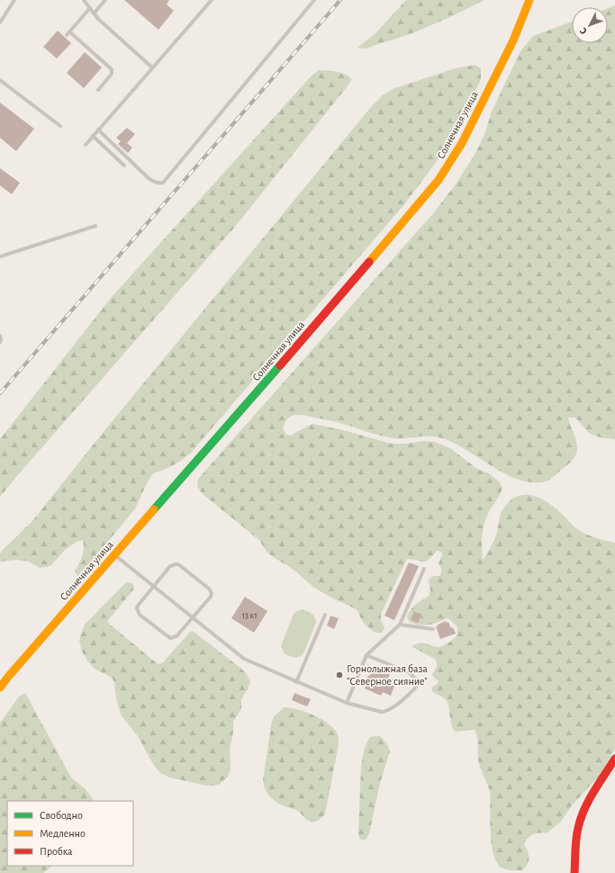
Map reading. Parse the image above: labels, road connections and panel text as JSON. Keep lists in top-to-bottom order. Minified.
{"streets":{"street":["Солнечная улица"]},"places":["Горнолыжная база \"Северное сияние\""],"house_numbers":["13 к1"],"legend":["Свободно","Медленно","Пробка"],"north":"bottom left"}
